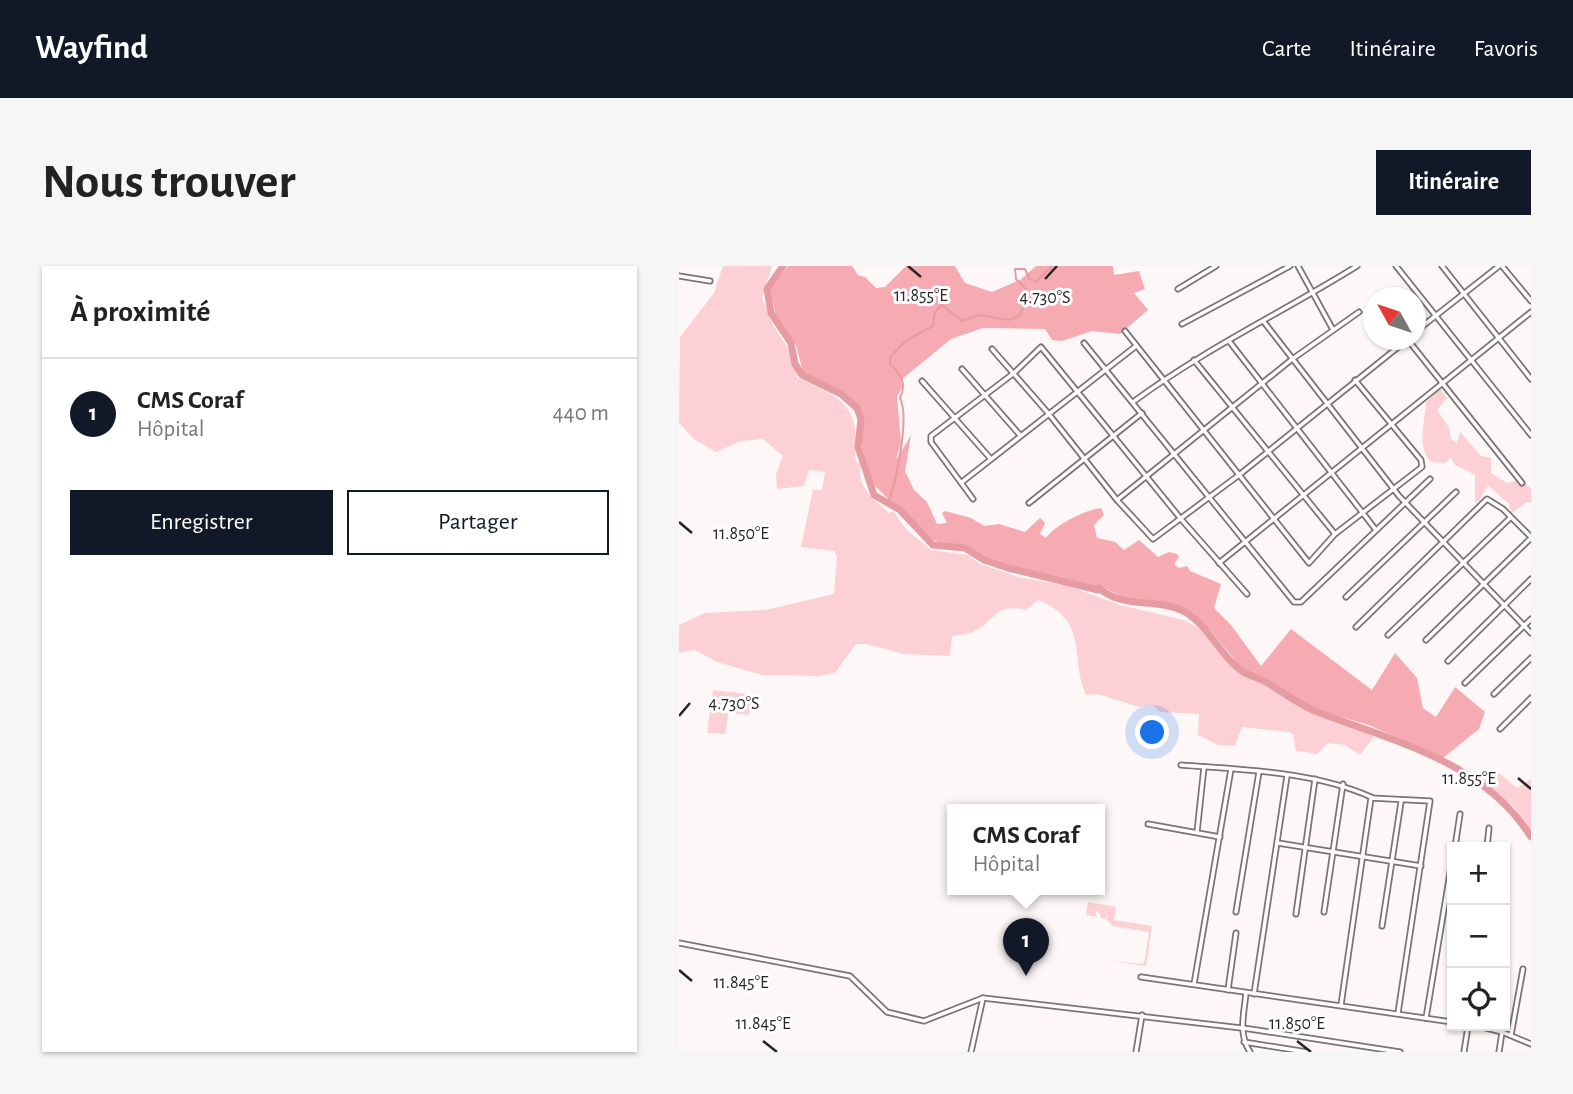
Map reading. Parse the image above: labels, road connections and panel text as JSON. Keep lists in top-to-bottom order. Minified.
{"north":"top left","page":{"header":"Wayfind","nav":["Carte","Itinéraire","Favoris"],"buttons":["Itinéraire",["Enregistrer","Partager"]],"title":"Nous trouver","heading":"À proximité","list":[{"mark":"1","name":"CMS Coraf","note":"Hôpital","value":"440 m"}],"popup":["CMS Coraf","Hôpital"],"map_buttons":["+","−"],"pins":"1"},"coordinates":["11.855°E","4.730°S","11.850°E","11.845°E"]}
